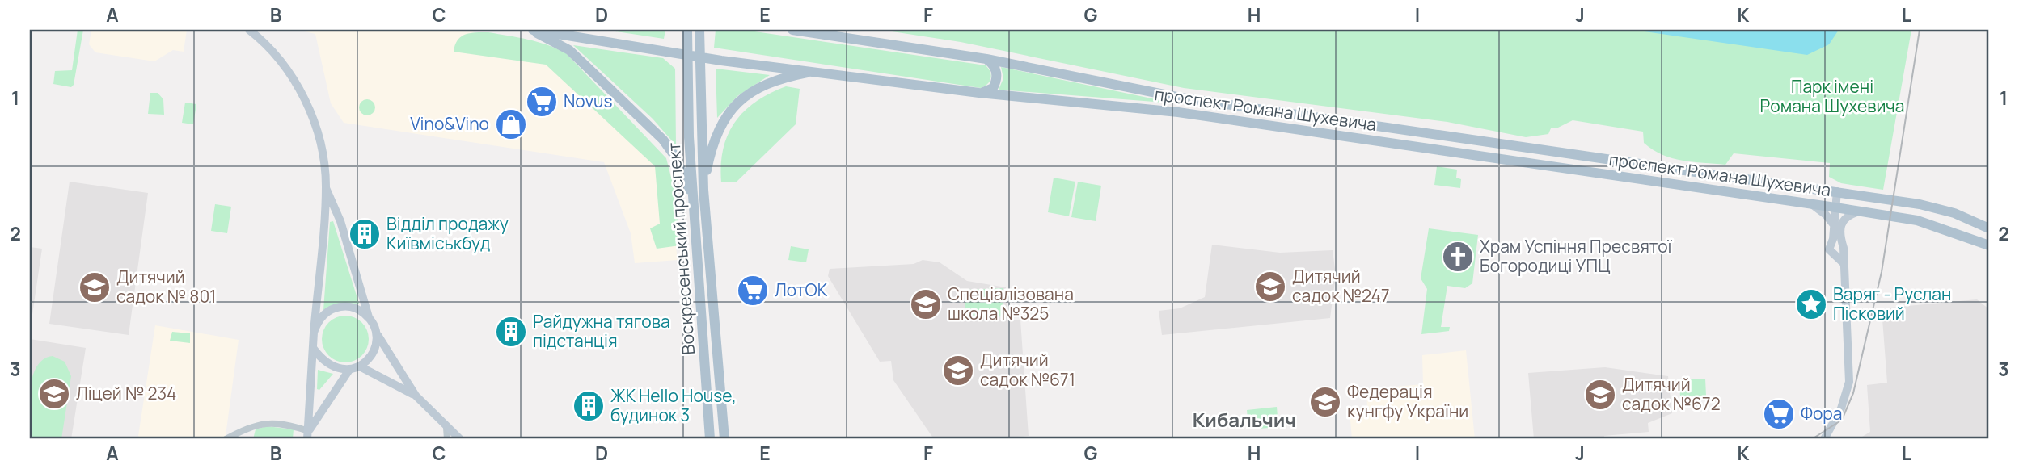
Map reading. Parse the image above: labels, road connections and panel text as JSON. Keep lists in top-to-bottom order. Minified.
{"streets":{"main road":["проспект Романа Шухевича","Воскресенський проспект"]},"crossings":[["проспект Романа Шухевича","Воскресенський проспект"]],"districts":["Кибальчич"],"parks":["Парк імені Романа Шухевича"],"places":{"supermarket":["Novus","ЛотОК","Фора"],"shop":["Vino&Vino"],"building":["Відділ продажу Київміськбуд","Райдужна тягова пiдстанцiя","ЖК Hello House, будинок 3"],"church":["Храм Успіння Пресвятої Богородиці УПЦ"],"school or university":["Дитячий садок №247","Дитячий садок № 801","Спеціалізована школа №325","Дитячий садок №671","Ліцей № 234","Дитячий садок №672","Федерація кунгфу України"],"place":["Варяг - Руслан Пісковий"]},"grid":{"columns":["A","B","C","D","E","F","G","H","I","J","K","L"],"rows":["1","2","3"]}}
